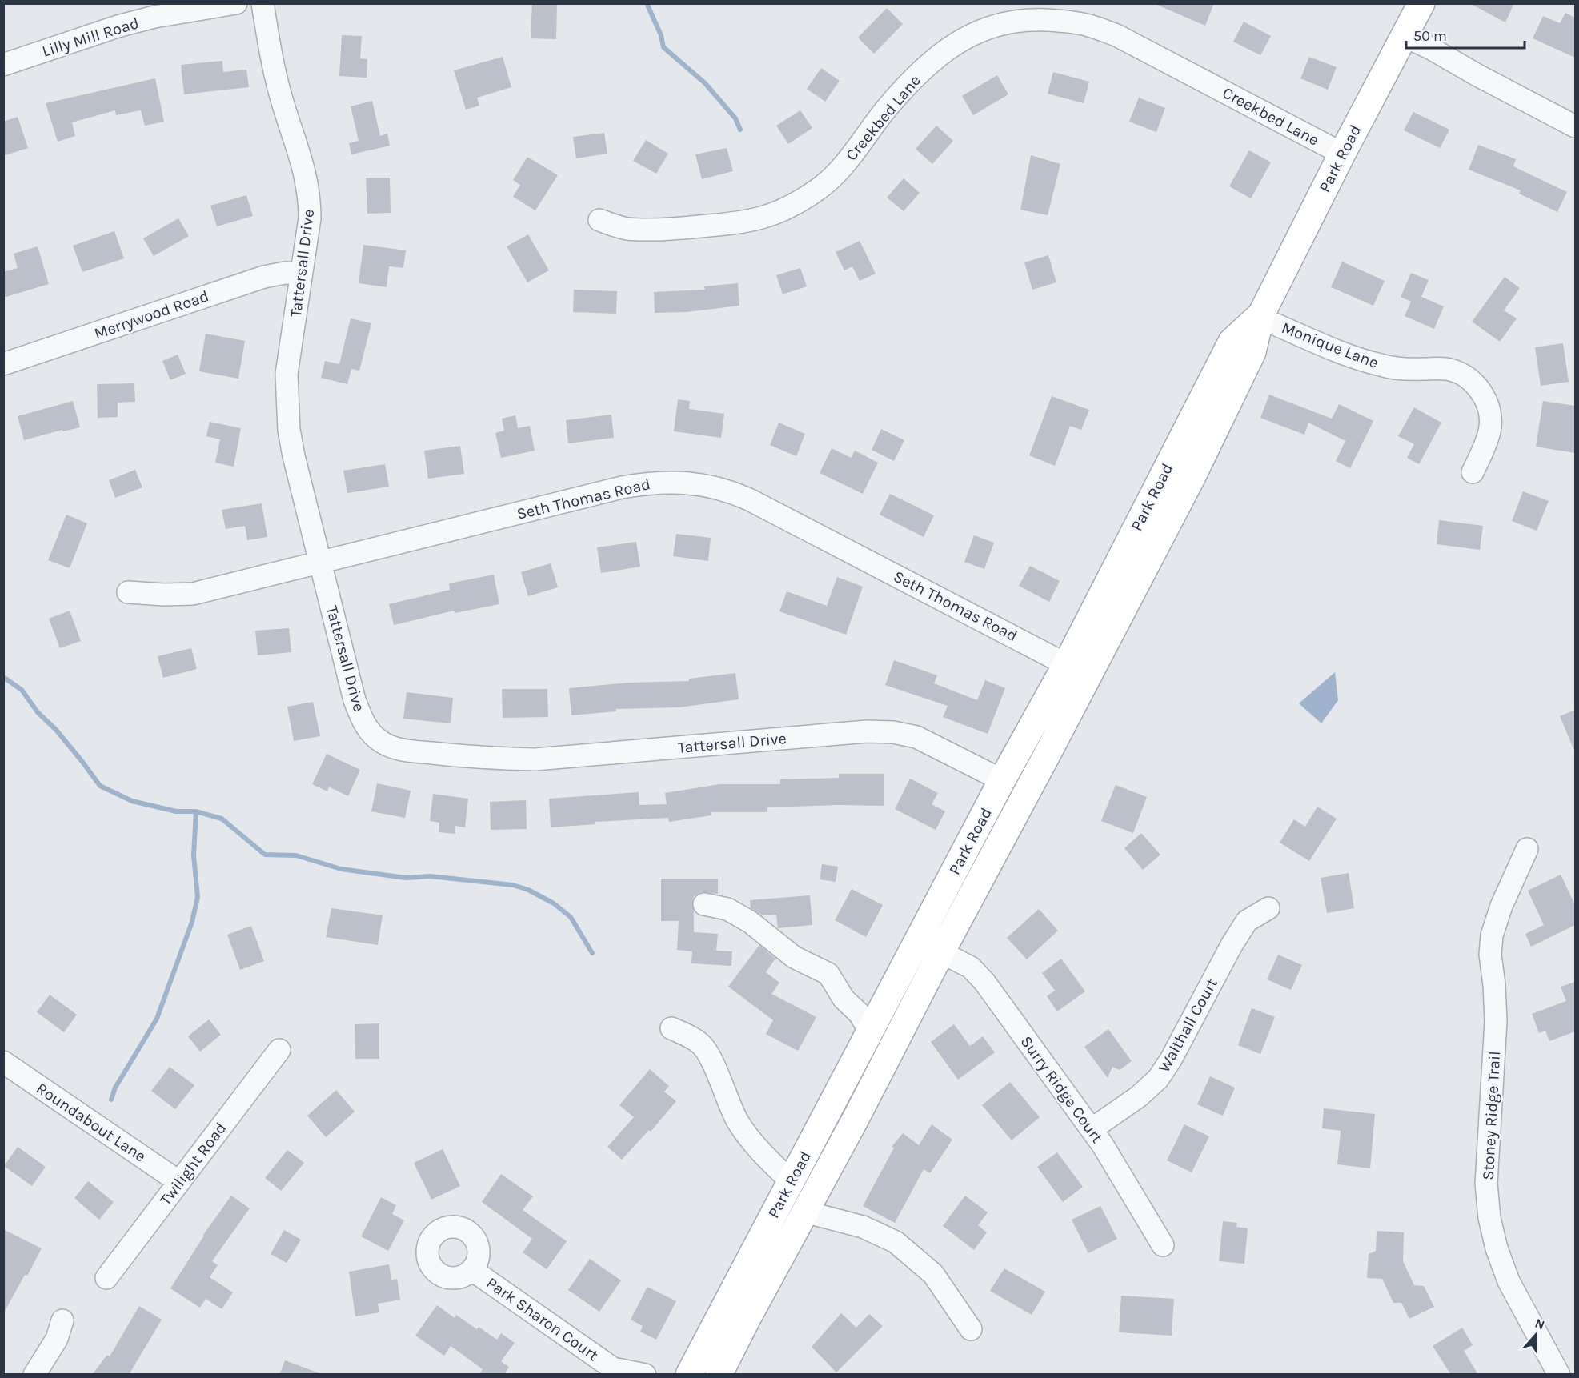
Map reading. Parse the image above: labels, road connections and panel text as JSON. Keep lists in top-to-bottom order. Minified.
{"streets":{"main road":["Park Road"],"street":["Lilly Mill Road","Creekbed Lane","Tattersall Drive","Merrywood Road","Monique Lane","Seth Thomas Road","Walthall Court","Surry Ridge Court","Stoney Ridge Trail","Roundabout Lane","Twilight Road","Park Sharon Court"]},"crossings":[["Creekbed Lane","Park Road"],["Park Road","Tattersall Drive"],["Park Road","Monique Lane"],["Park Road","Seth Thomas Road"],["Park Road","Surry Ridge Court"],["Tattersall Drive","Merrywood Road"],["Tattersall Drive","Seth Thomas Road"],["Walthall Court","Surry Ridge Court"],["Roundabout Lane","Twilight Road"]],"scale_bar":"50 m","north":"top"}
